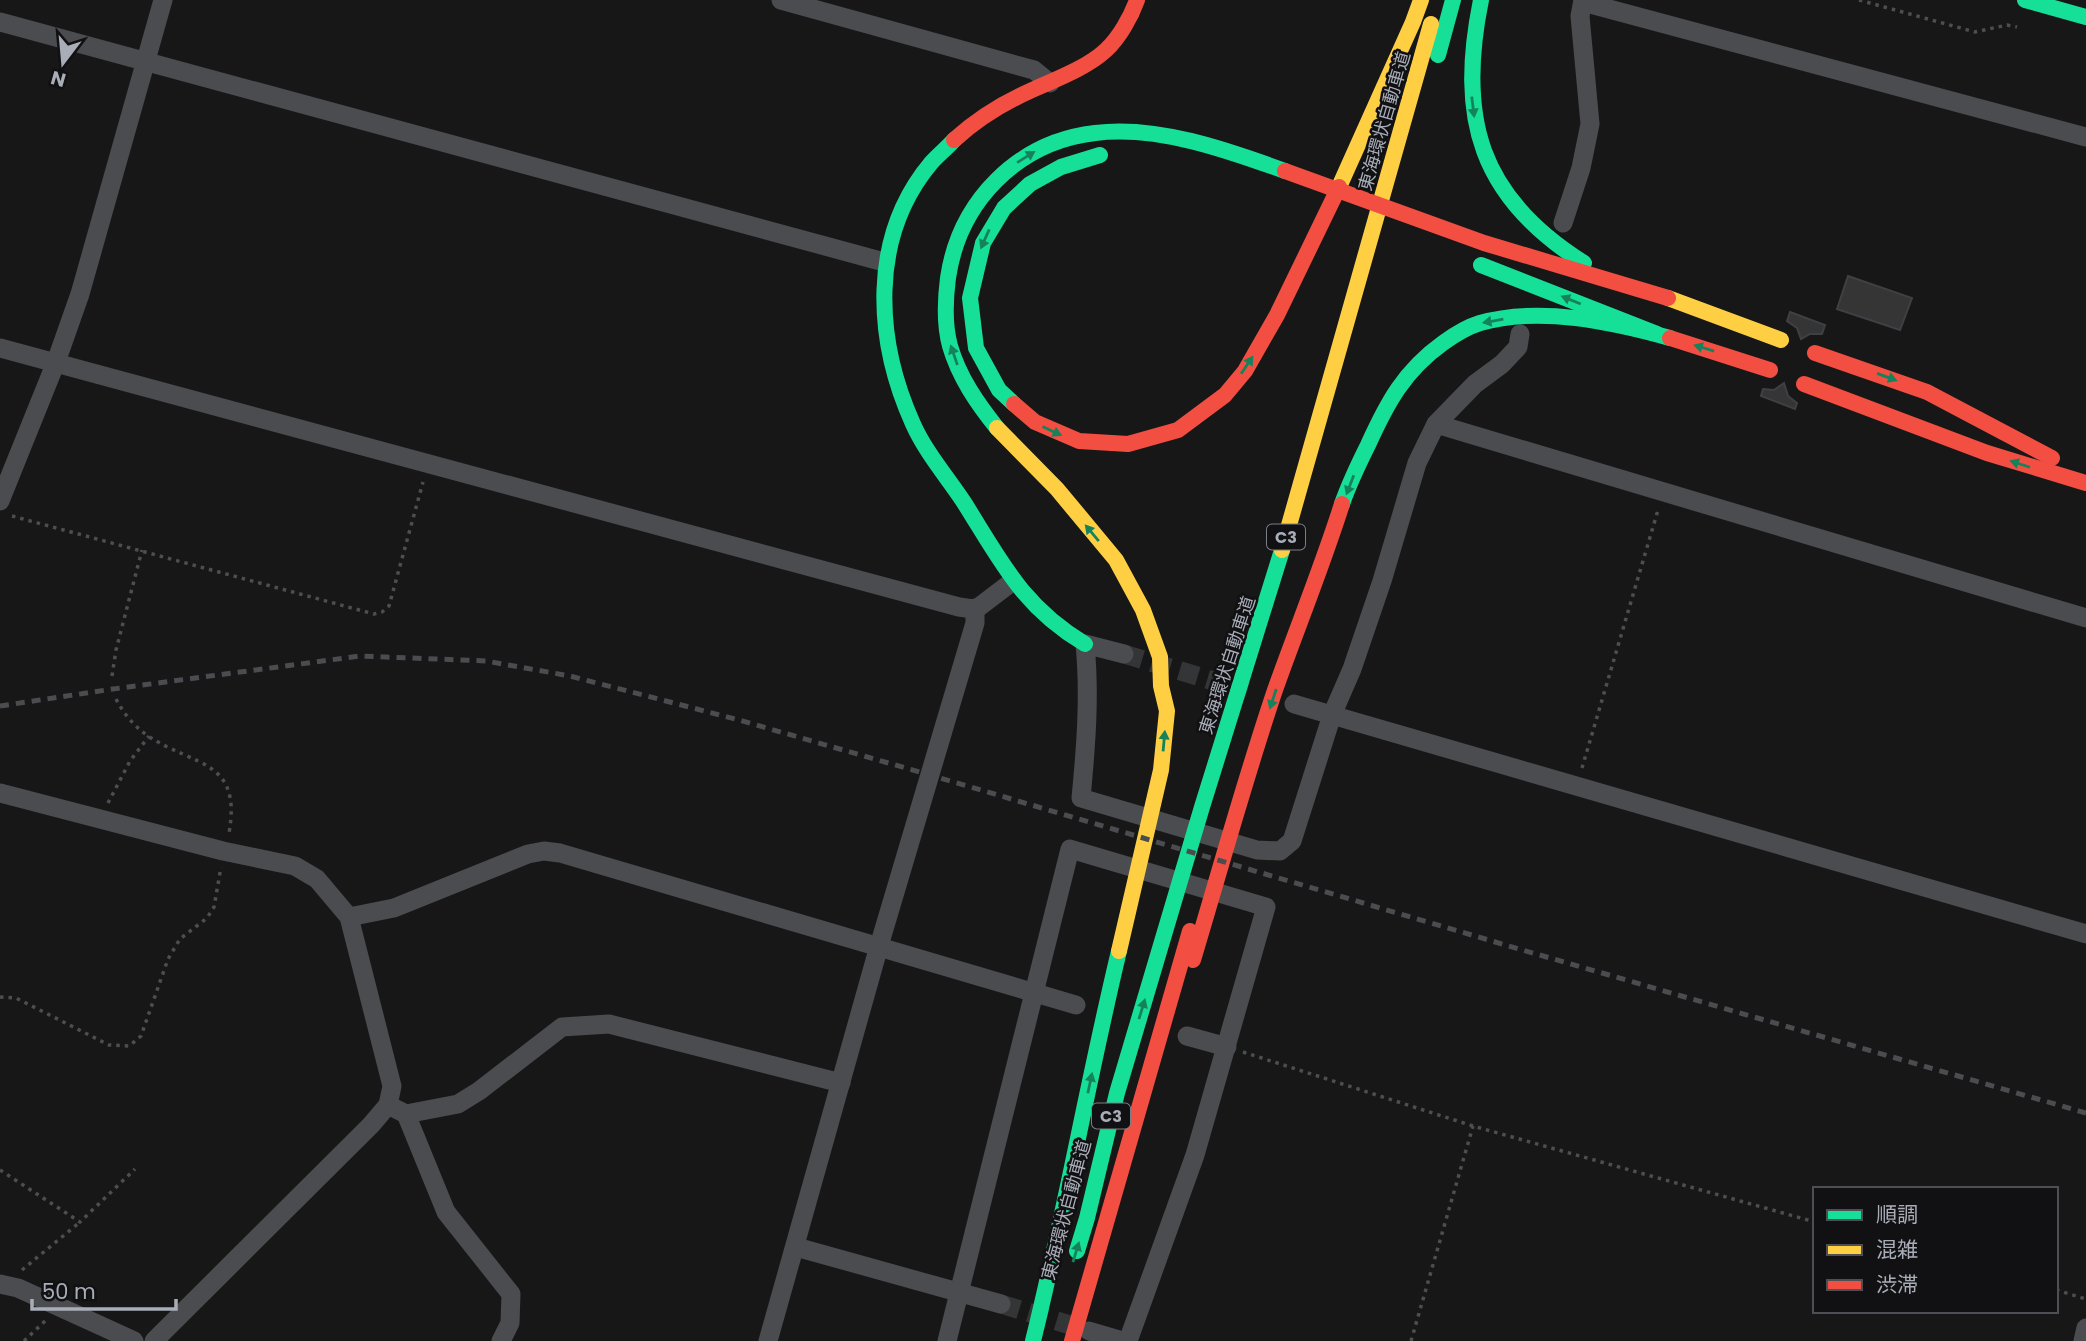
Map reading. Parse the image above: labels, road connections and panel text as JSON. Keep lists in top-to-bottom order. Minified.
{"streets":{"main road":["東海環状自動車道","C3"]},"legend":["順調","混雑","渋滞"],"scale_bar":"50 m","north":"bottom"}
